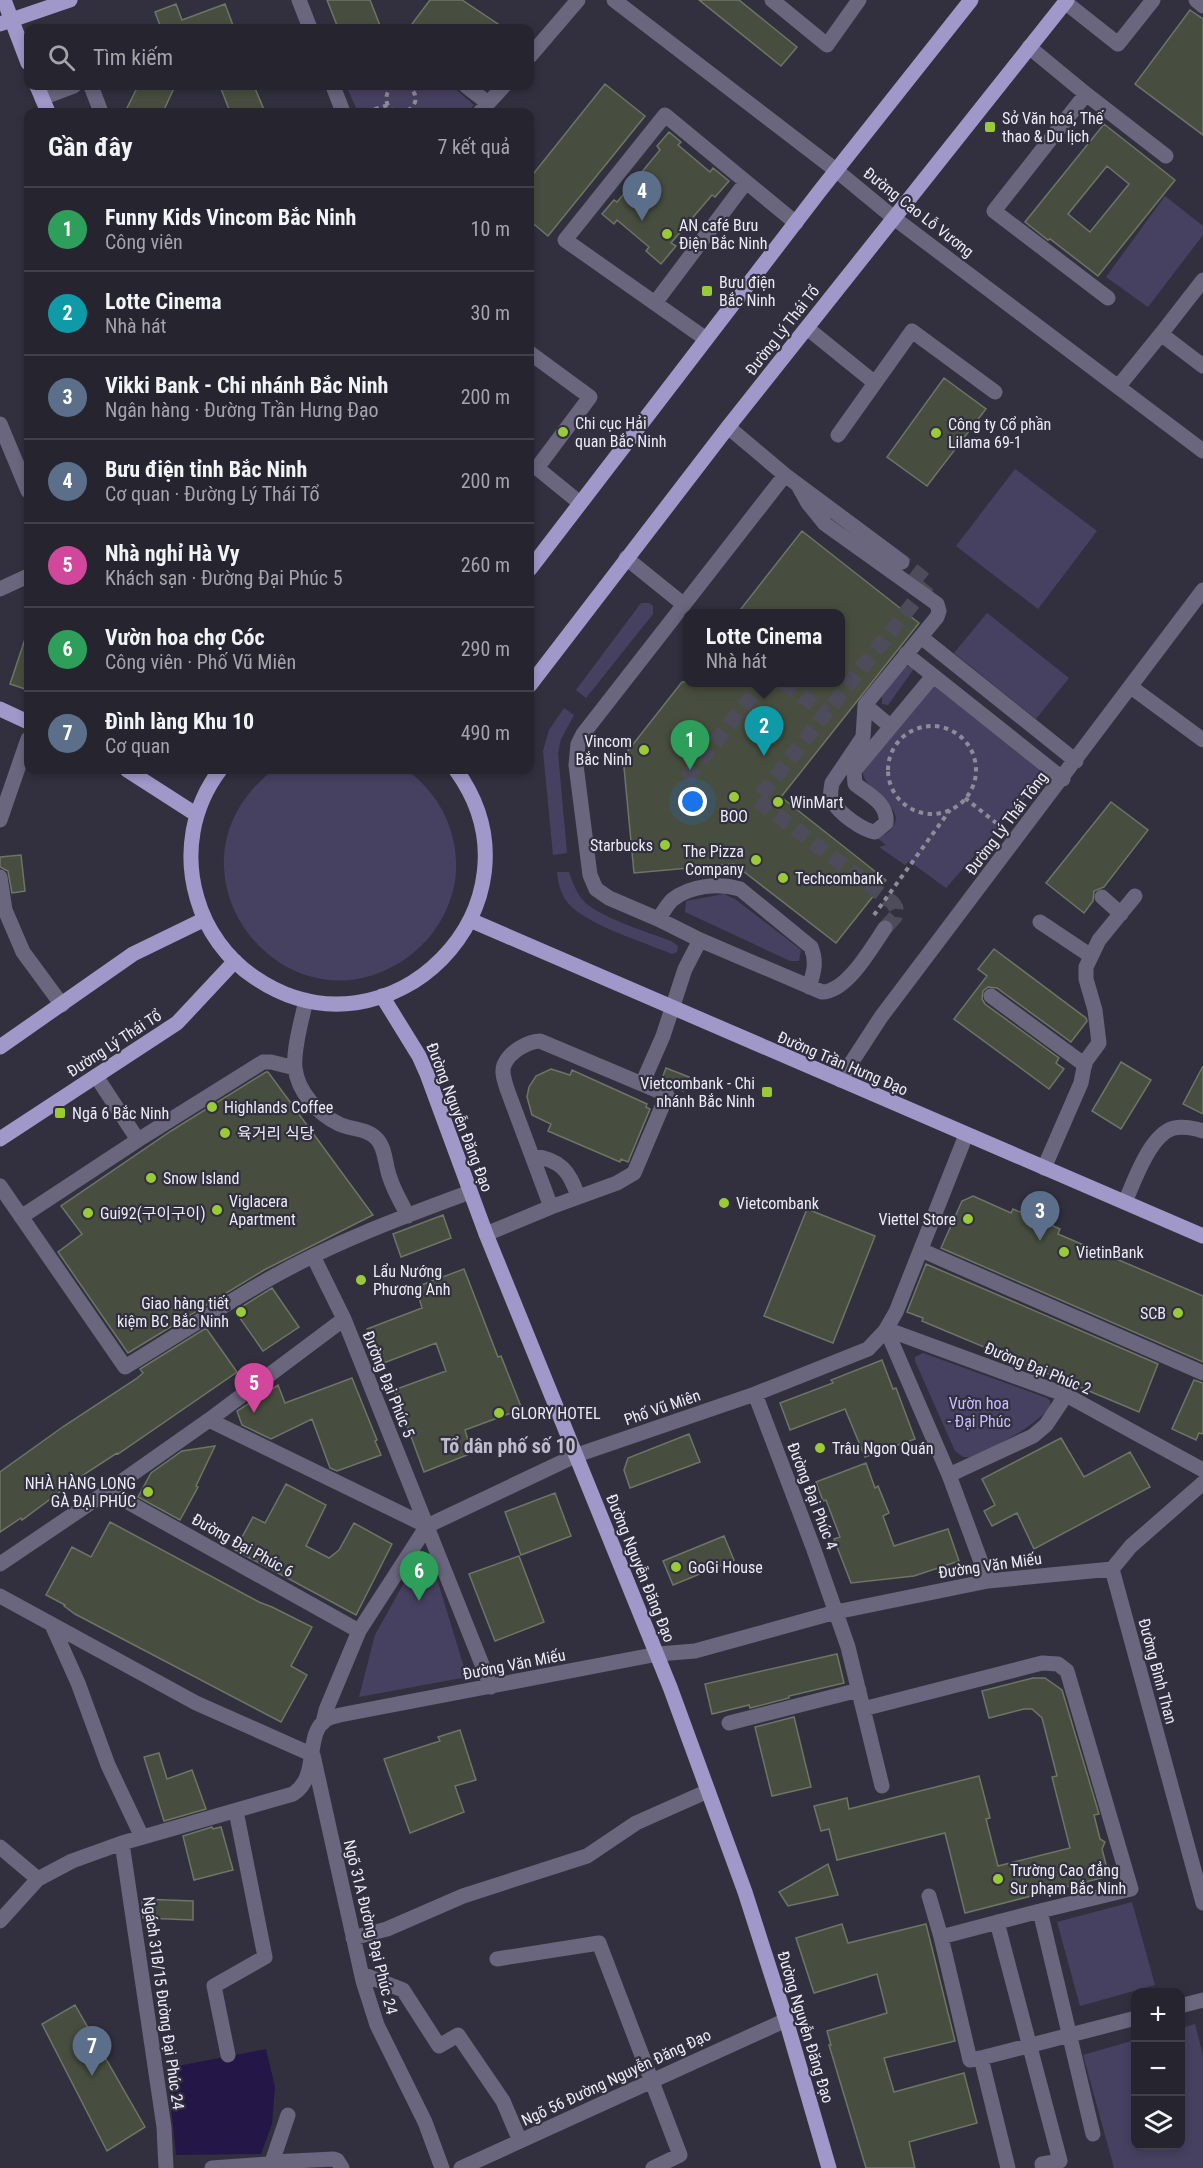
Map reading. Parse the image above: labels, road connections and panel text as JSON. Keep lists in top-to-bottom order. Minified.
{"streets":{"main road":["Đường Lý Thái Tổ","Đường Trần Hưng Đạo","Đường Nguyễn Đăng Đạo"],"street":["Đường Cao Lỗ Vương","Đường Lý Thái Tông","Đường Đại Phúc 2","Đường Đại Phúc 5","Phố Vũ Miên","Đường Đại Phúc 4","Đường Đại Phúc 6","Đường Văn Miếu","Đường Bình Than","Ngõ 31A Đường Đại Phúc 24","Ngách 31B/15 Đường Đại Phúc 24","Ngõ 56 Đường Nguyễn Đăng Đạo"]},"crossings":[["Đường Cao Lỗ Vương","Đường Lý Thái Tổ"],["Đường Lý Thái Tông","Đường Trần Hưng Đạo"],["Đường Trần Hưng Đạo","Phố Vũ Miên"],["Đường Nguyễn Đăng Đạo","Phố Vũ Miên"],["Đường Nguyễn Đăng Đạo","Đường Văn Miếu"],["Đường Nguyễn Đăng Đạo","Ngõ 56 Đường Nguyễn Đăng Đạo"],["Đường Đại Phúc 2","Phố Vũ Miên"],["Đường Đại Phúc 5","Phố Vũ Miên"],["Đường Đại Phúc 5","Đường Đại Phúc 6"],["Đường Đại Phúc 5","Đường Văn Miếu"],["Phố Vũ Miên","Đường Đại Phúc 4"],["Đường Đại Phúc 4","Đường Văn Miếu"],["Đường Văn Miếu","Đường Bình Than"]],"districts":["Tổ dân phố số 10"],"parks":["Vườn hoa - Đại Phúc"],"places":{"transit":["Sở Văn hoá, Thế thao & Du lịch","Bưu điện Bắc Ninh","Vietcombank - Chi nhánh Bắc Ninh","Ngã 6 Bắc Ninh"],"other":["AN café Bưu Điện Bắc Ninh","Chi cục Hải quan Bắc Ninh","Công ty Cổ phần Lilama 69-1","Vincom Bắc Ninh","BOO","WinMart","Starbucks","The Pizza Company","Techcombank","Highlands Coffee","육거리 식당","Snow Island","Vietcombank","Viglacera Apartment","Gui92(구이구이)","Viettel Store","VietinBank","Lẩu Nướng Phương Anh","Giao hàng tiết kiệm BC Bắc Ninh","SCB","GLORY HOTEL","Trâu Ngon Quán","NHÀ HÀNG LONG GÀ ĐẠI PHÚC","GoGi House","Trường Cao đẳng Sư phạm Bắc Ninh"]},"page":{"search":"Tìm kiếm","heading":["Gần đây","7 kết quả"],"pins":["4","2","1","3","5","6","7"],"list":[{"mark":"1","name":"Funny Kids Vincom Bắc Ninh","note":"Công viên","value":"10 m"},{"mark":"2","name":"Lotte Cinema","note":"Nhà hát","value":"30 m"},{"mark":"3","name":"Vikki Bank - Chi nhánh Bắc Ninh","note":"Ngân hàng · Đường Trần Hưng Đạo","value":"200 m"},{"mark":"4","name":"Bưu điện tỉnh Bắc Ninh","note":"Cơ quan · Đường Lý Thái Tổ","value":"200 m"},{"mark":"5","name":"Nhà nghỉ Hà Vy","note":"Khách sạn · Đường Đại Phúc 5","value":"260 m"},{"mark":"6","name":"Vườn hoa chợ Cóc","note":"Công viên · Phố Vũ Miên","value":"290 m"},{"mark":"7","name":"Đình làng Khu 10","note":"Cơ quan","value":"490 m"}],"popup":["Lotte Cinema","Nhà hát"],"map_buttons":["+","−"]}}
